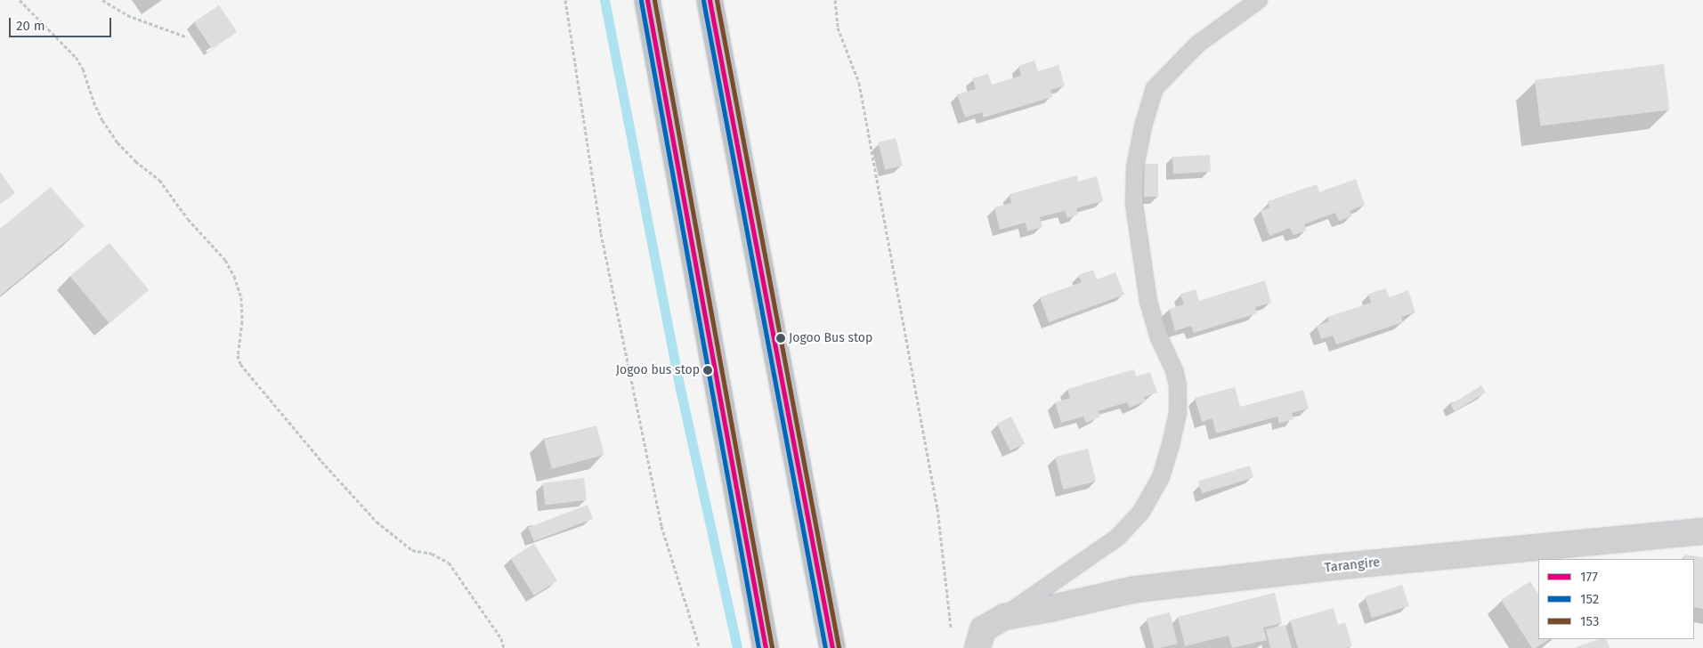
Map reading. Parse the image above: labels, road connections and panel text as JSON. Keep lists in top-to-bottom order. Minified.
{"streets":{"street":["Tarangire"]},"places":["Jogoo Bus stop","Jogoo bus stop"],"lines":["transit line 177","transit line 153","transit line 152"],"legend":["177","152","153"],"scale_bar":"20 m"}
